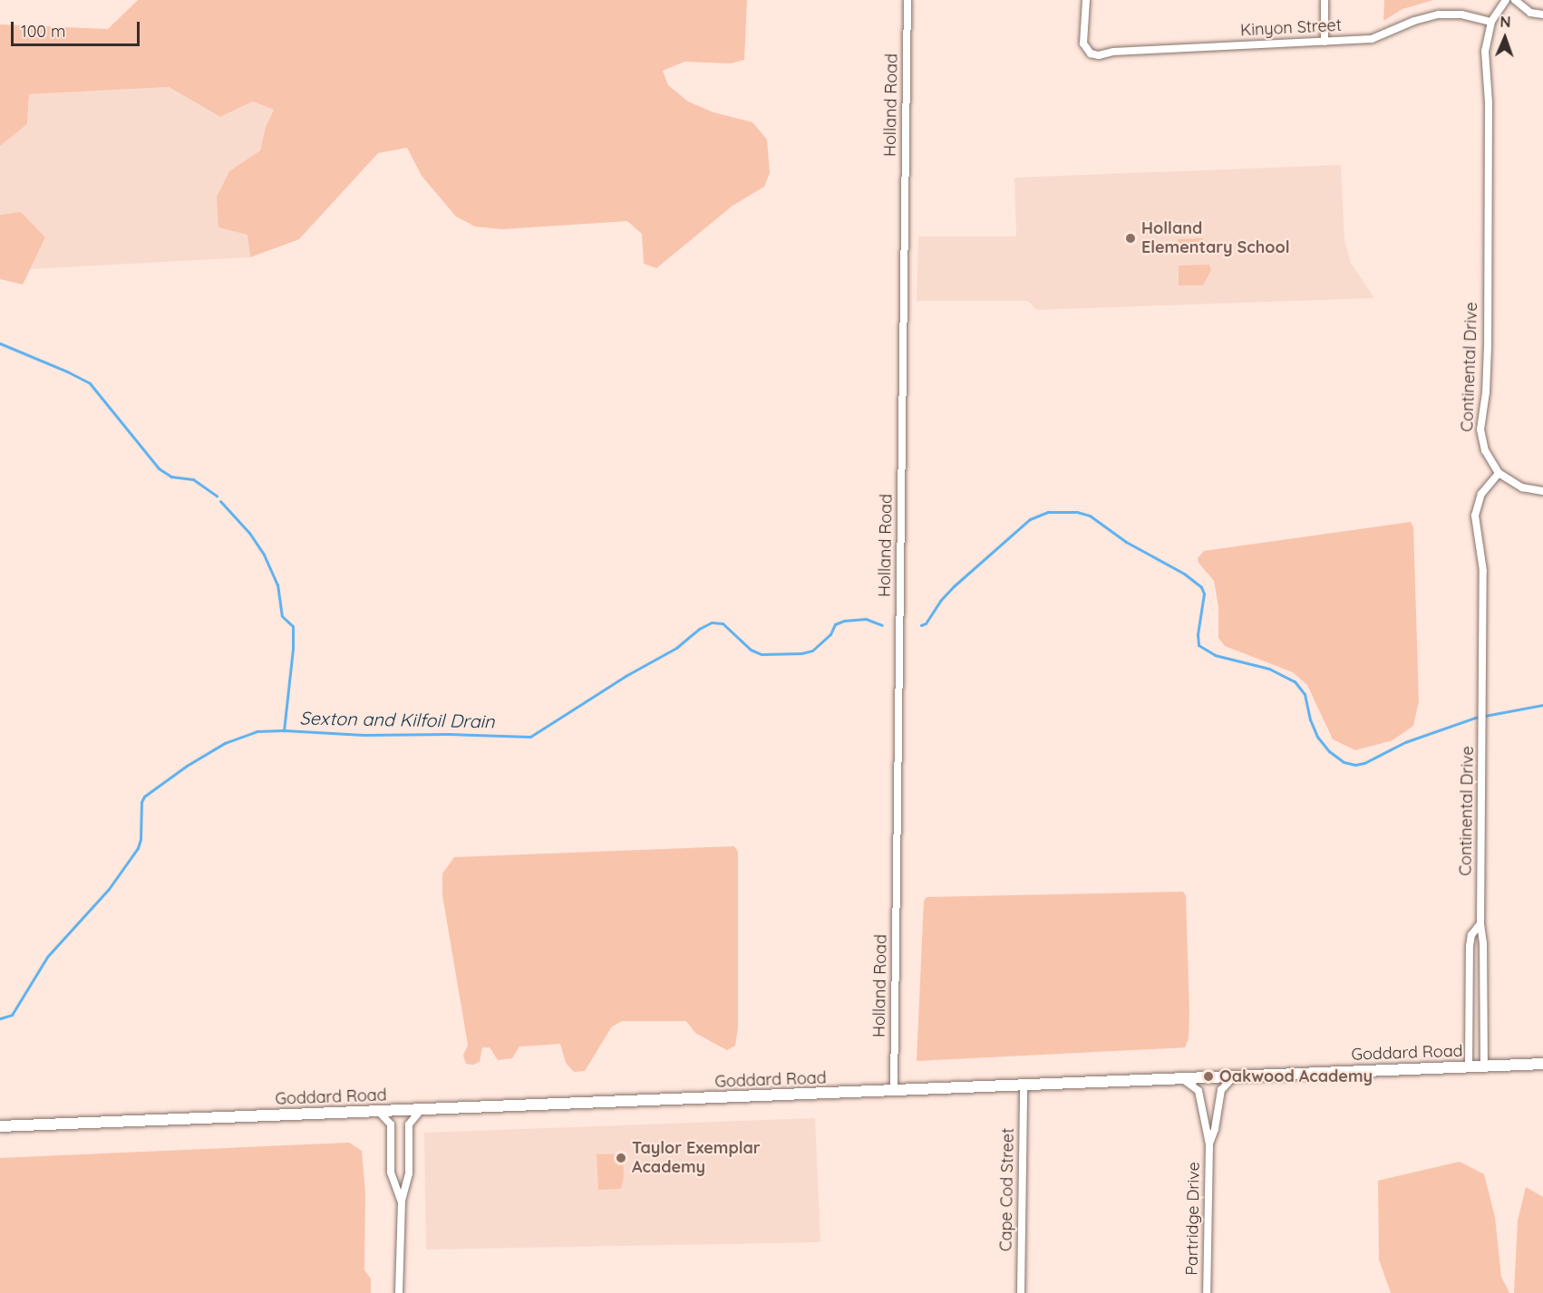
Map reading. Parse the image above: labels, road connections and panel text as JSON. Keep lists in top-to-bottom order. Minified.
{"streets":{"main road":["Goddard Road"],"street":["Kinyon Street","Holland Road","Continental Drive","Cape Cod Street","Partridge Drive"]},"crossings":[["Kinyon Street","Continental Drive"],["Holland Road","Goddard Road"],["Continental Drive","Goddard Road"],["Goddard Road","Cape Cod Street"]],"water":["Sexton and Kilfoil Drain"],"places":["Holland Elementary School","Oakwood Academy","Taylor Exemplar Academy"],"scale_bar":"100 m","north":"top"}
